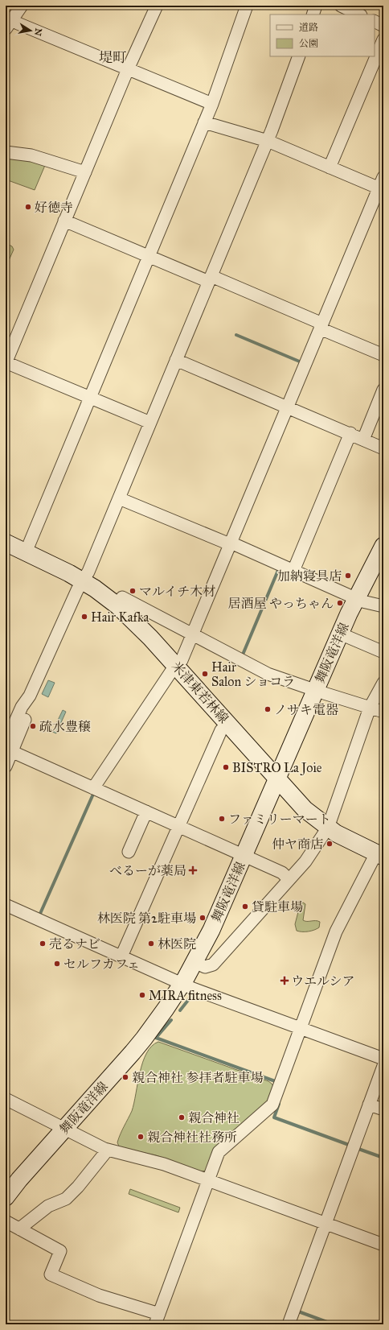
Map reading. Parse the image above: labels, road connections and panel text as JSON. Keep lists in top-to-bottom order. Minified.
{"streets":{"main road":["舞阪竜洋線","米津東若林線"]},"crossings":[["舞阪竜洋線","米津東若林線"]],"districts":["堤町"],"places":{"other":["好徳寺","加納寝具店","マルイチ木材","居酒屋 やっちゃん","Hair Kafka","Hair Salon ショコラ","ノサキ電器","疏水豊穣","BISTRO La Joie","ファミリーマート","仲ヤ商店","貸駐車場","林医院 第2駐車場","売るナビ","林医院","セルフカフェ","MIRA fitness","親合神社 参拝者駐車場","親合神社","親合神社社務所"],"health":["べるーが薬局","ウエルシア"]},"legend":["道路","公園"],"north":"right"}
